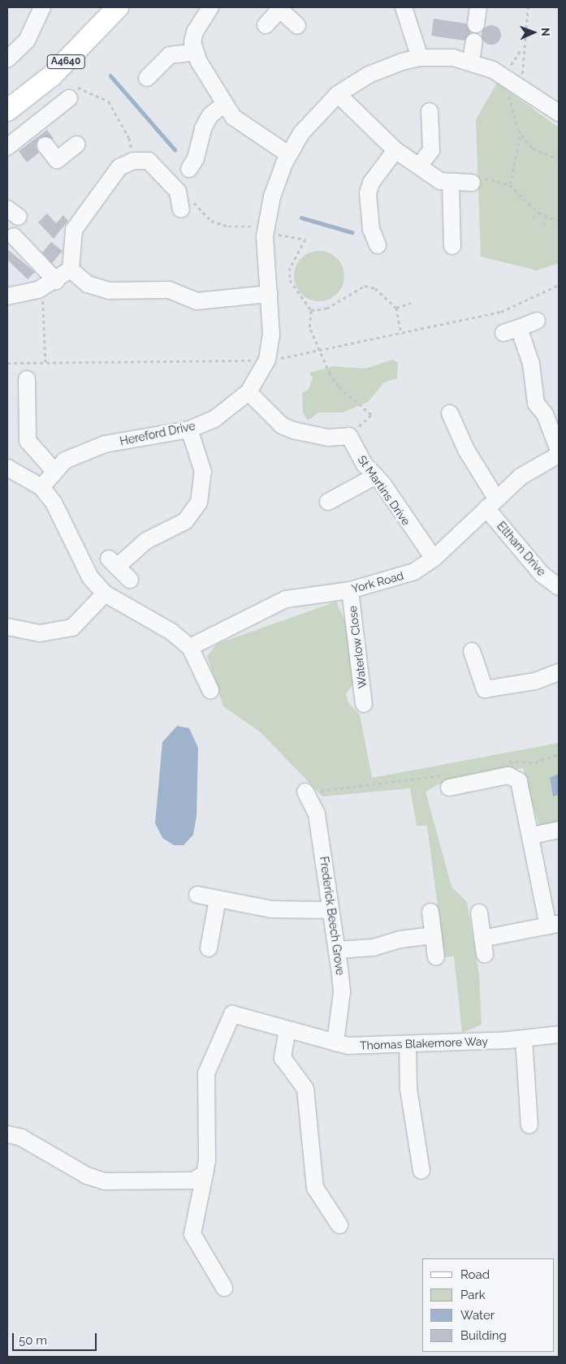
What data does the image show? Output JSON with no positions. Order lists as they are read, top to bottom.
{
  "streets": {
    "main road": ["A4640"],
    "street": [
      "Hereford Drive",
      "St Martins Drive",
      "Eltham Drive",
      "York Road",
      "Waterlow Close",
      "Frederick Beech Grove",
      "Thomas Blakemore Way"
    ]
  },
  "crossings": [
    ["St Martins Drive", "York Road"],
    ["Eltham Drive", "York Road"],
    ["York Road", "Waterlow Close"],
    ["Frederick Beech Grove", "Thomas Blakemore Way"]
  ],
  "legend": [
    "Road",
    "Park",
    "Water",
    "Building"
  ],
  "scale_bar": "50 m",
  "north": "right"
}
